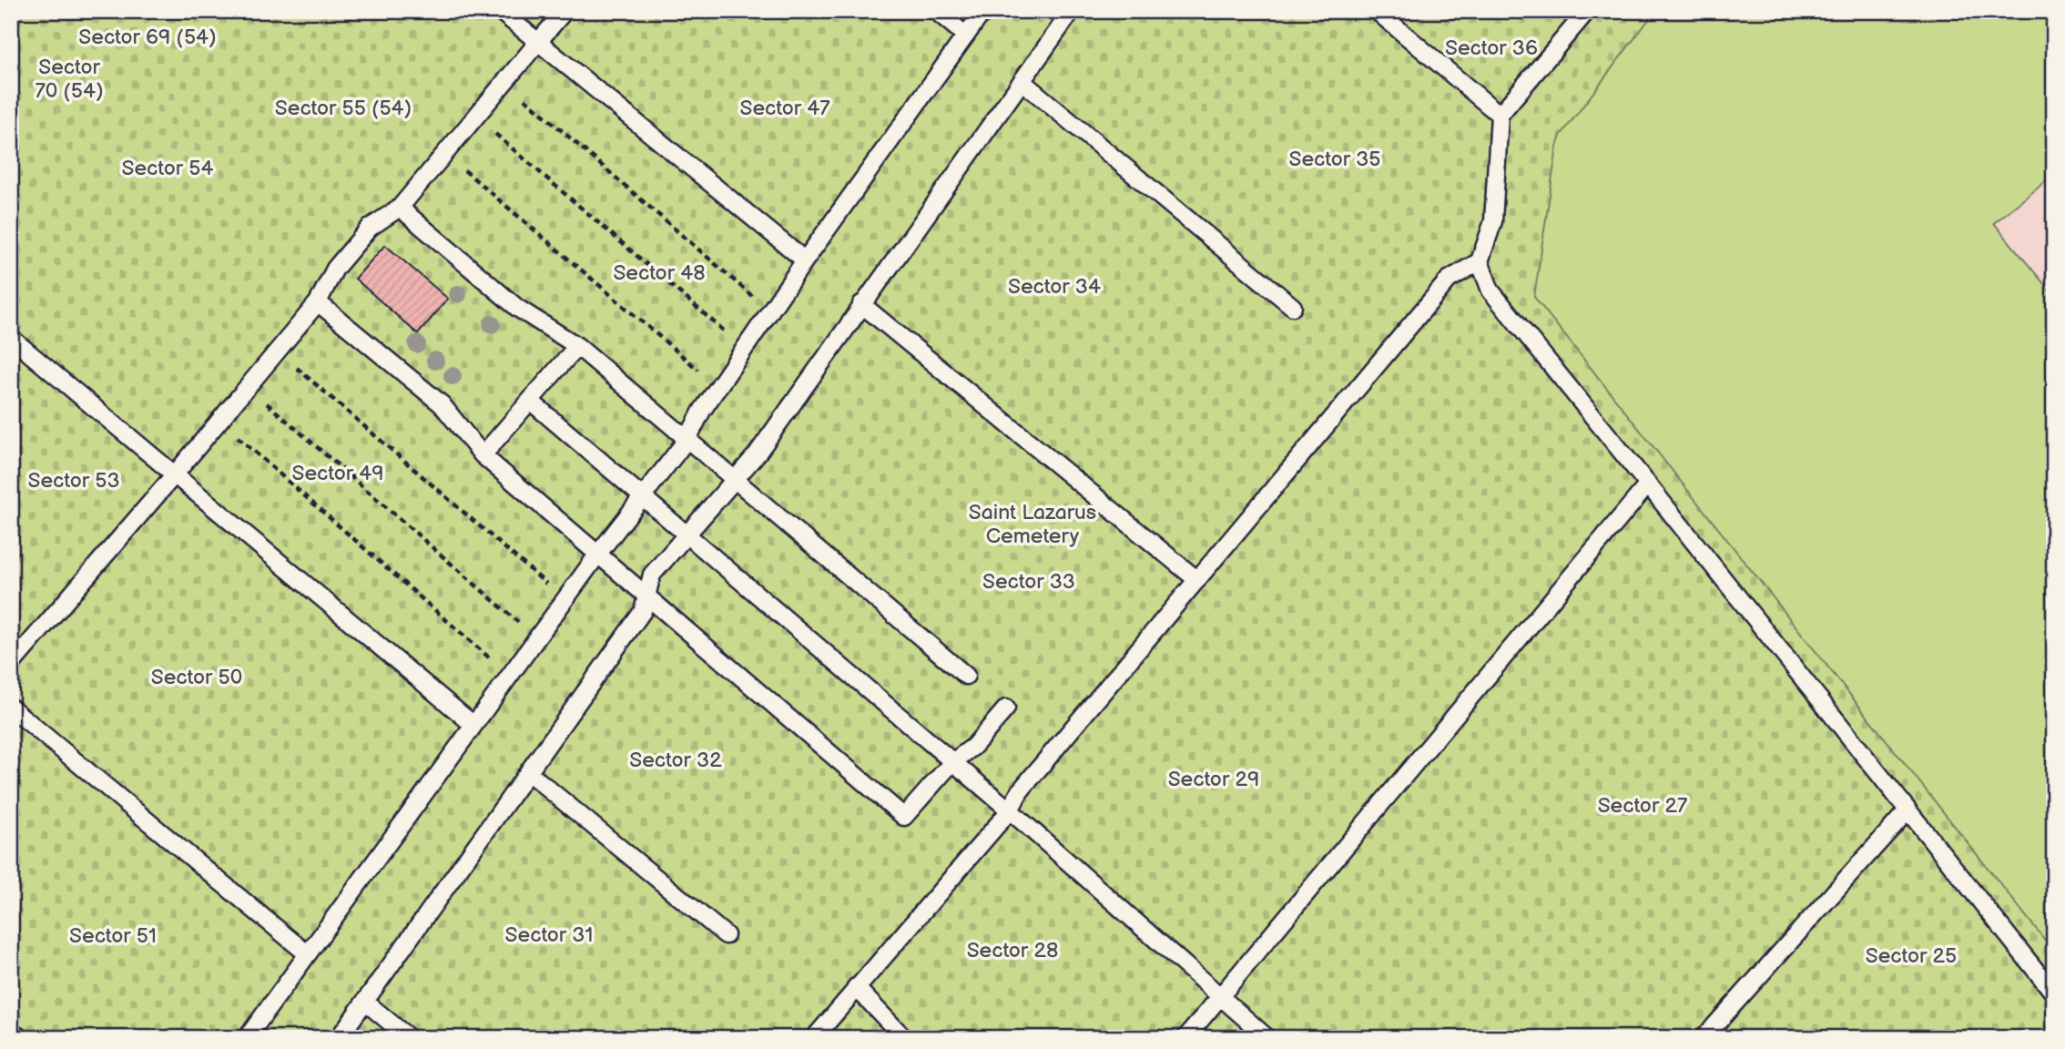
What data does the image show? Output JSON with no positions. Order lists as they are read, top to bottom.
{
  "parks": [
    "Sector 69 (54)",
    "Sector 36",
    "Sector 70 (54)",
    "Sector 55 (54)",
    "Sector 47",
    "Sector 35",
    "Sector 54",
    "Sector 48",
    "Sector 34",
    "Sector 49",
    "Sector 53",
    "Saint Lazarus Cemetery",
    "Sector 33",
    "Sector 50",
    "Sector 32",
    "Sector 29",
    "Sector 27",
    "Sector 31",
    "Sector 51",
    "Sector 28",
    "Sector 25"
  ]
}
